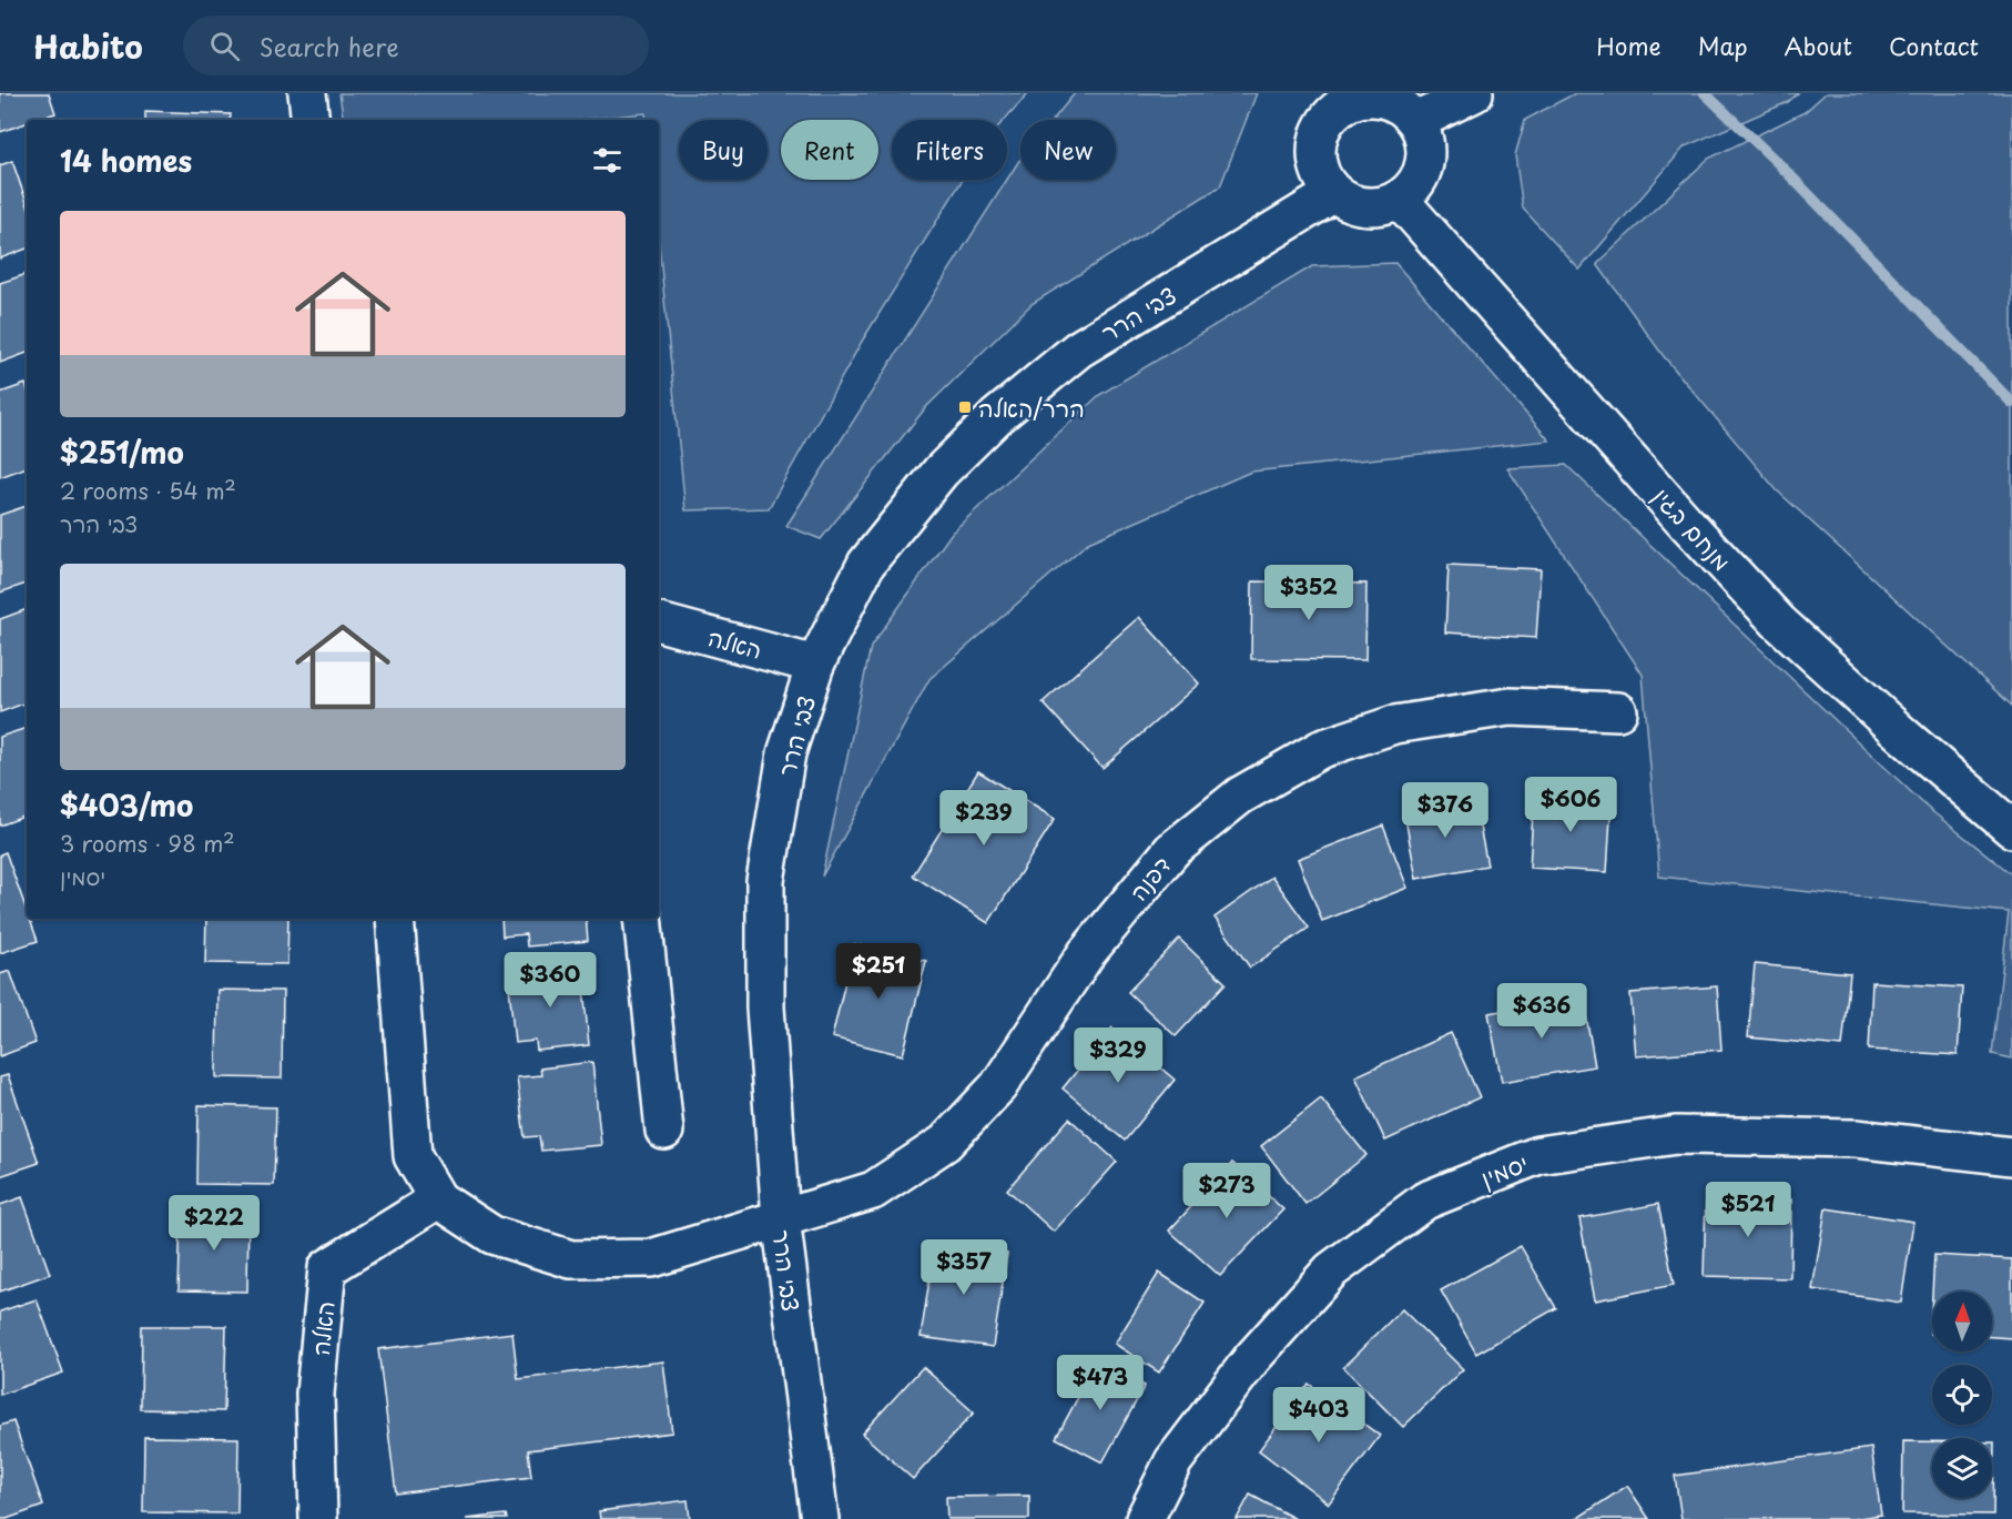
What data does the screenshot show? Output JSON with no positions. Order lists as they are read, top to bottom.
{
  "streets": {
    "street": [
      "צבי הרר",
      "מנחם בגין",
      "האלה",
      "דפנה",
      "יסמין"
    ]
  },
  "crossings": [
    ["צבי הרר", "מנחם בגין"],
    ["צבי הרר", "האלה"],
    ["צבי הרר", "דפנה"]
  ],
  "places": {
    "transit": ["הרר/האלה"]
  },
  "north": "top",
  "page": {
    "header": "Habito",
    "search": "Search here",
    "nav": [
      "Home",
      "Map",
      "About",
      "Contact"
    ],
    "chip": [
      "Buy",
      "Rent",
      "Filters",
      "New"
    ],
    "heading": "14 homes",
    "list": [
      {
        "name": "$251/mo",
        "note": "2 rooms · 54 m² · צבי הרר"
      },
      {
        "name": "$403/mo",
        "note": "3 rooms · 98 m² · יסמין"
      }
    ],
    "price": [
      "$352",
      "$606",
      "$376",
      "$239",
      "$251",
      "$360",
      "$636",
      "$329",
      "$273",
      "$521",
      "$222",
      "$357",
      "$473",
      "$403"
    ]
  }
}
